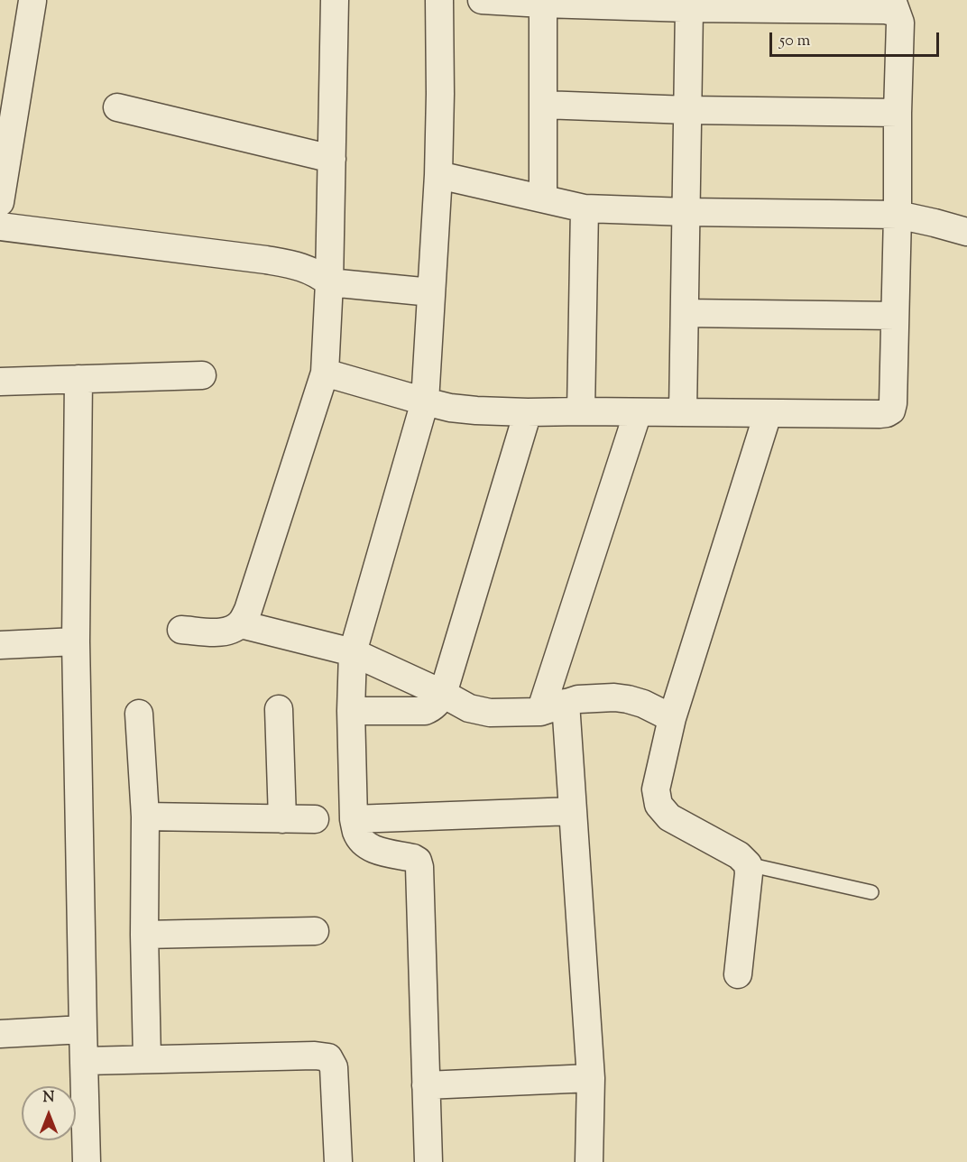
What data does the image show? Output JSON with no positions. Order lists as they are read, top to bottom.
{
  "scale_bar": "50 m",
  "north": "top"
}
